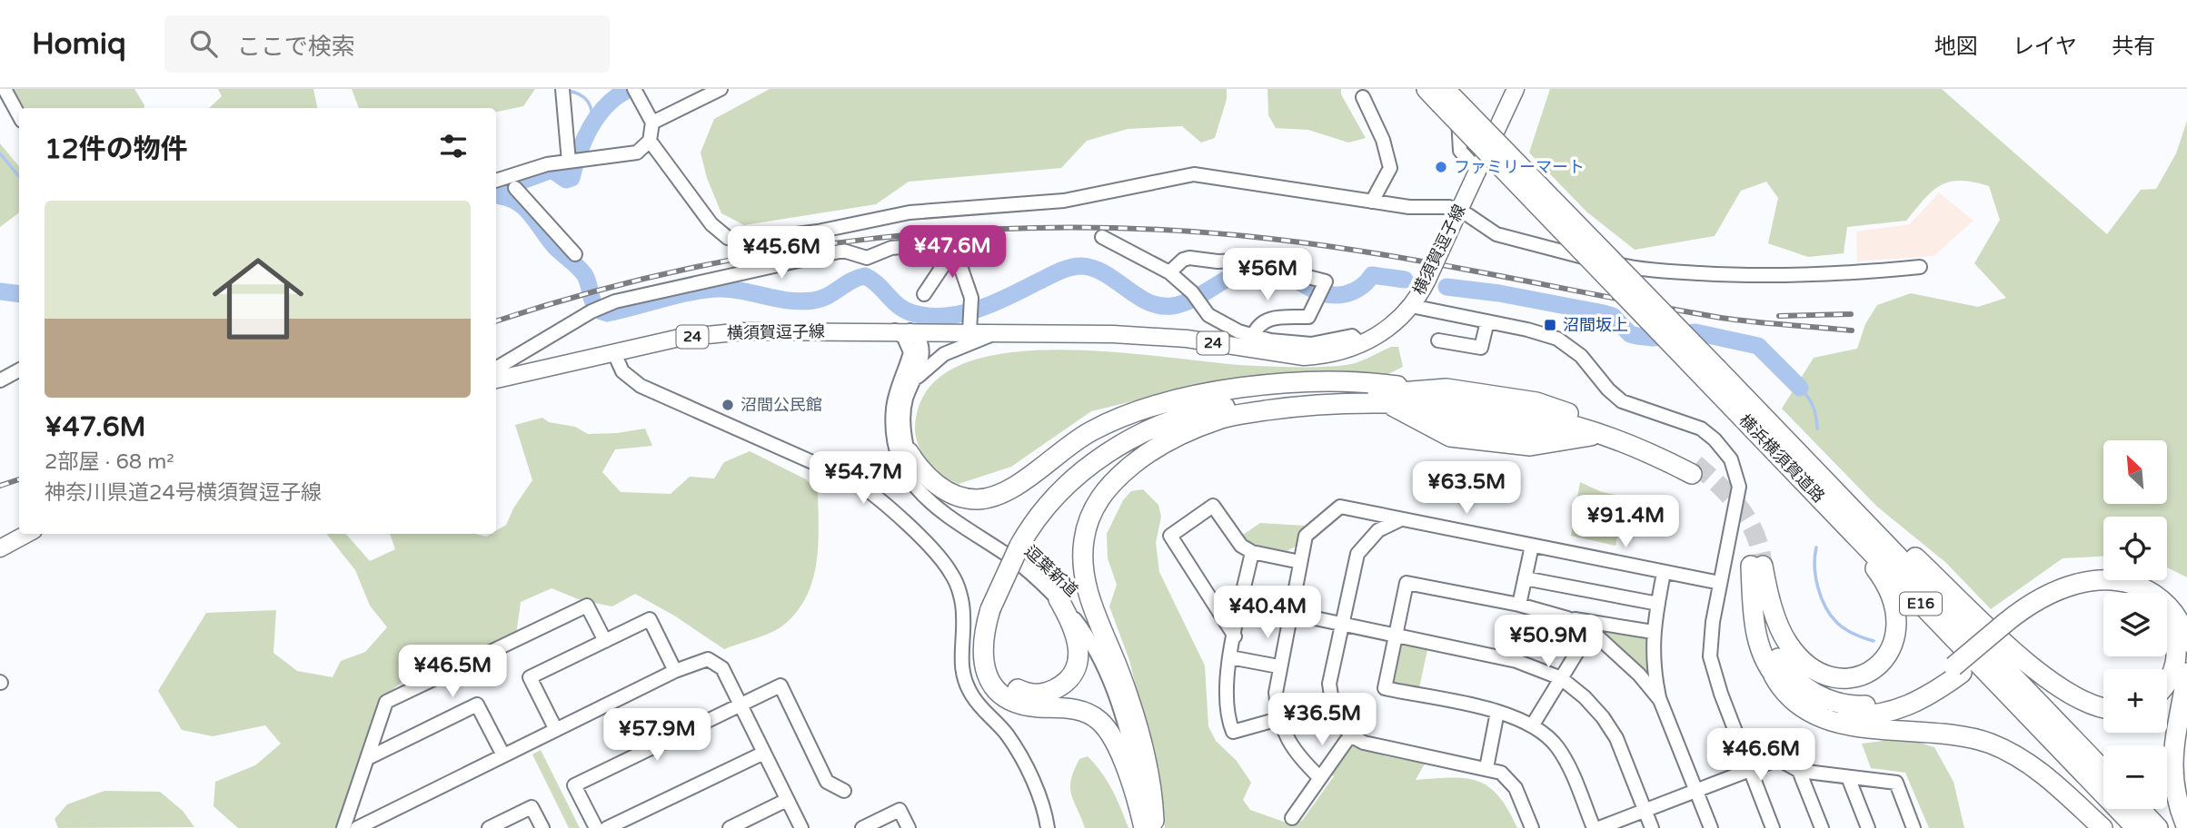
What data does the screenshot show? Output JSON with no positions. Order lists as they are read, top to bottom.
{
  "streets": {
    "highway": ["横浜横須賀道路", "E16"],
    "main road": ["横須賀逗子線", "24"],
    "street": ["逗葉新道"]
  },
  "crossings": [
    ["横須賀逗子線", "24"]
  ],
  "places": {
    "other": ["ファミリーマート", "沼間公民館"],
    "transit": ["沼間坂上"]
  },
  "north": "top left",
  "page": {
    "header": "Homiq",
    "search": "ここで検索",
    "nav": ["地図", "レイヤ", "共有"],
    "heading": "12件の物件",
    "list": [
      {
        "name": "¥47.6M",
        "note": "2部屋 · 68 m² · 神奈川県道24号横須賀逗子線"
      }
    ],
    "price": [
      "¥47.6M",
      "¥45.6M",
      "¥56M",
      "¥54.7M",
      "¥63.5M",
      "¥91.4M",
      "¥40.4M",
      "¥50.9M",
      "¥46.5M",
      "¥36.5M",
      "¥57.9M",
      "¥46.6M"
    ],
    "map_buttons": ["+", "−"]
  }
}
